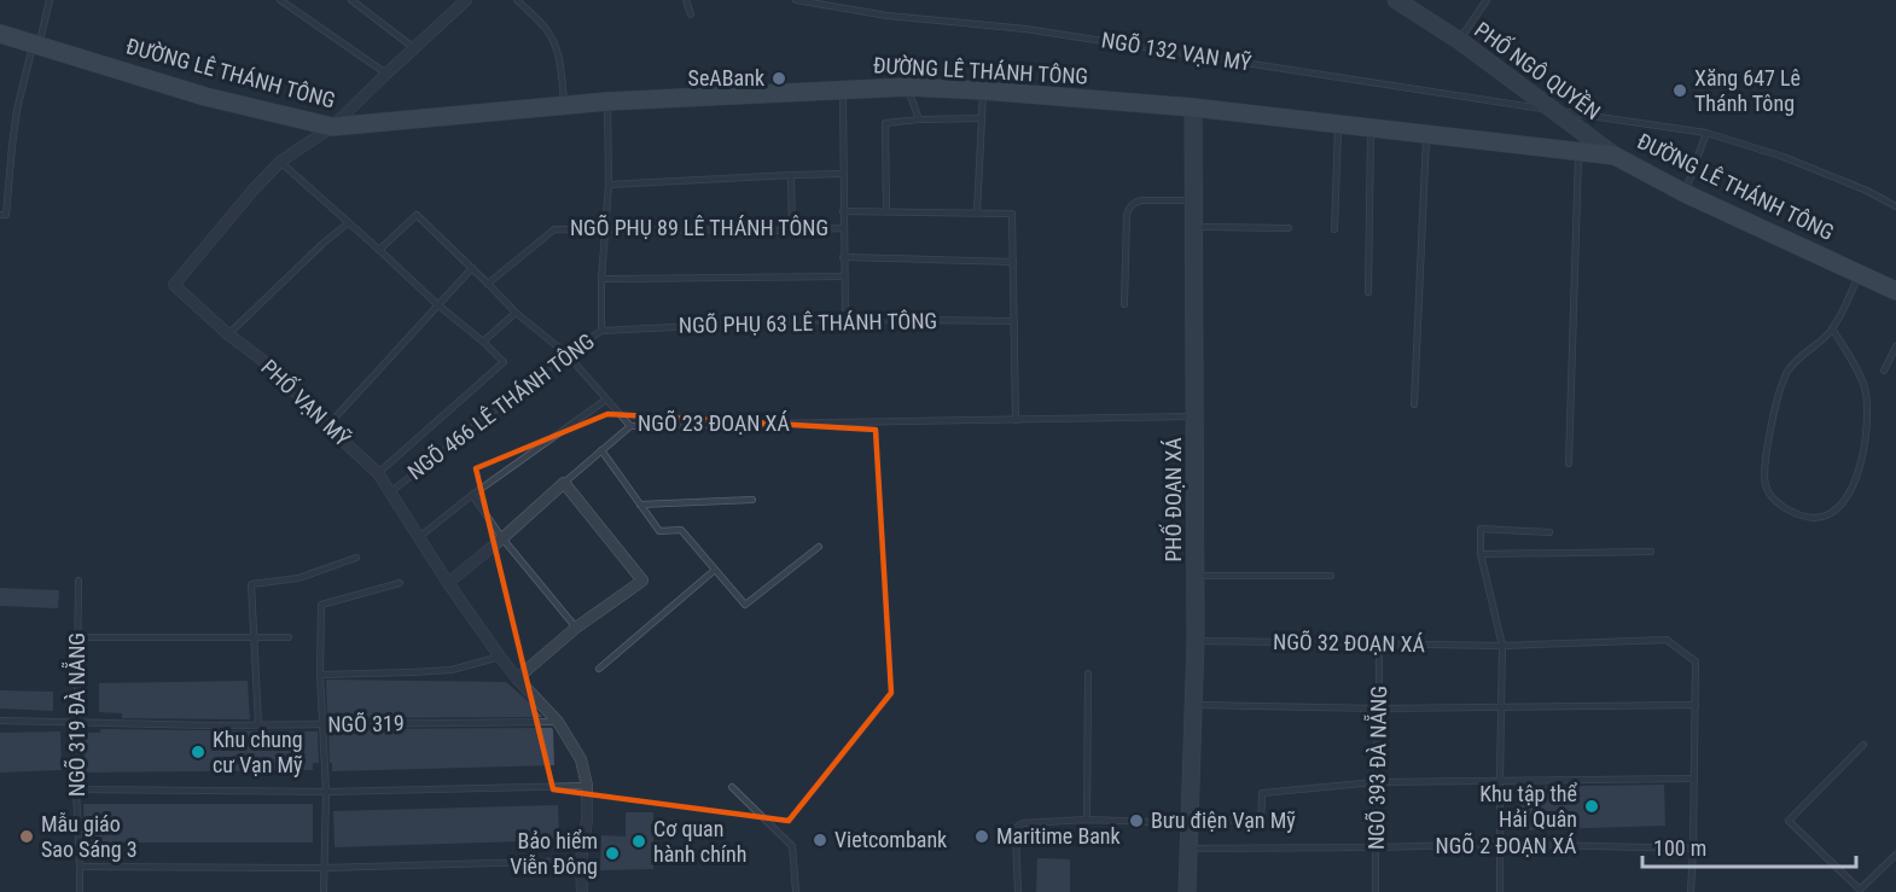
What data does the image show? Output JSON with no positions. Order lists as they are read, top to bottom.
{
  "streets": {
    "main road": ["ĐƯỜNG LÊ THÁNH TÔNG"],
    "street": ["PHỐ NGÔ QUYỀN", "PHỐ VẠN MỸ", "PHỐ ĐOẠN XÁ"],
    "lane": [
      "NGÕ 132 VẠN MỸ",
      "NGÕ PHỤ 89 LÊ THÁNH TÔNG",
      "NGÕ PHỤ 63 LÊ THÁNH TÔNG",
      "NGÕ 466 LÊ THÁNH TÔNG",
      "NGÕ 23 ĐOẠN XÁ",
      "NGÕ 32 ĐOẠN XÁ",
      "NGÕ 319 ĐÀ NẴNG",
      "NGÕ 319",
      "NGÕ 393 ĐÀ NẴNG",
      "NGÕ 2 ĐOẠN XÁ"
    ]
  },
  "crossings": [
    ["NGÕ 132 VẠN MỸ", "PHỐ NGÔ QUYỀN"],
    ["ĐƯỜNG LÊ THÁNH TÔNG", "PHỐ NGÔ QUYỀN"],
    ["ĐƯỜNG LÊ THÁNH TÔNG", "PHỐ VẠN MỸ"],
    ["ĐƯỜNG LÊ THÁNH TÔNG", "NGÕ 466 LÊ THÁNH TÔNG"],
    ["ĐƯỜNG LÊ THÁNH TÔNG", "PHỐ ĐOẠN XÁ"],
    ["NGÕ PHỤ 89 LÊ THÁNH TÔNG", "NGÕ PHỤ 63 LÊ THÁNH TÔNG"],
    ["NGÕ PHỤ 89 LÊ THÁNH TÔNG", "NGÕ 466 LÊ THÁNH TÔNG"],
    ["NGÕ PHỤ 89 LÊ THÁNH TÔNG", "NGÕ 23 ĐOẠN XÁ"],
    ["NGÕ PHỤ 63 LÊ THÁNH TÔNG", "NGÕ 466 LÊ THÁNH TÔNG"],
    ["PHỐ VẠN MỸ", "NGÕ 466 LÊ THÁNH TÔNG"],
    ["PHỐ VẠN MỸ", "NGÕ 319"],
    ["NGÕ 466 LÊ THÁNH TÔNG", "NGÕ 23 ĐOẠN XÁ"],
    ["NGÕ 23 ĐOẠN XÁ", "PHỐ ĐOẠN XÁ"],
    ["PHỐ ĐOẠN XÁ", "NGÕ 32 ĐOẠN XÁ"],
    ["PHỐ ĐOẠN XÁ", "NGÕ 2 ĐOẠN XÁ"],
    ["NGÕ 32 ĐOẠN XÁ", "NGÕ 393 ĐÀ NẴNG"],
    ["NGÕ 319 ĐÀ NẴNG", "NGÕ 319"],
    ["NGÕ 393 ĐÀ NẴNG", "NGÕ 2 ĐOẠN XÁ"]
  ],
  "places": [
    "SeABank",
    "Xăng 647 Lê Thánh Tông",
    "Khu chung cư Vạn Mỹ",
    "Khu tập thể Hải Quân",
    "Bưu điện Vạn Mỹ",
    "Mẫu giáo Sao Sáng 3",
    "Maritime Bank",
    "Vietcombank",
    "Cơ quan hành chính",
    "Bảo hiểm Viễn Đông"
  ],
  "scale_bar": "100 m"
}
